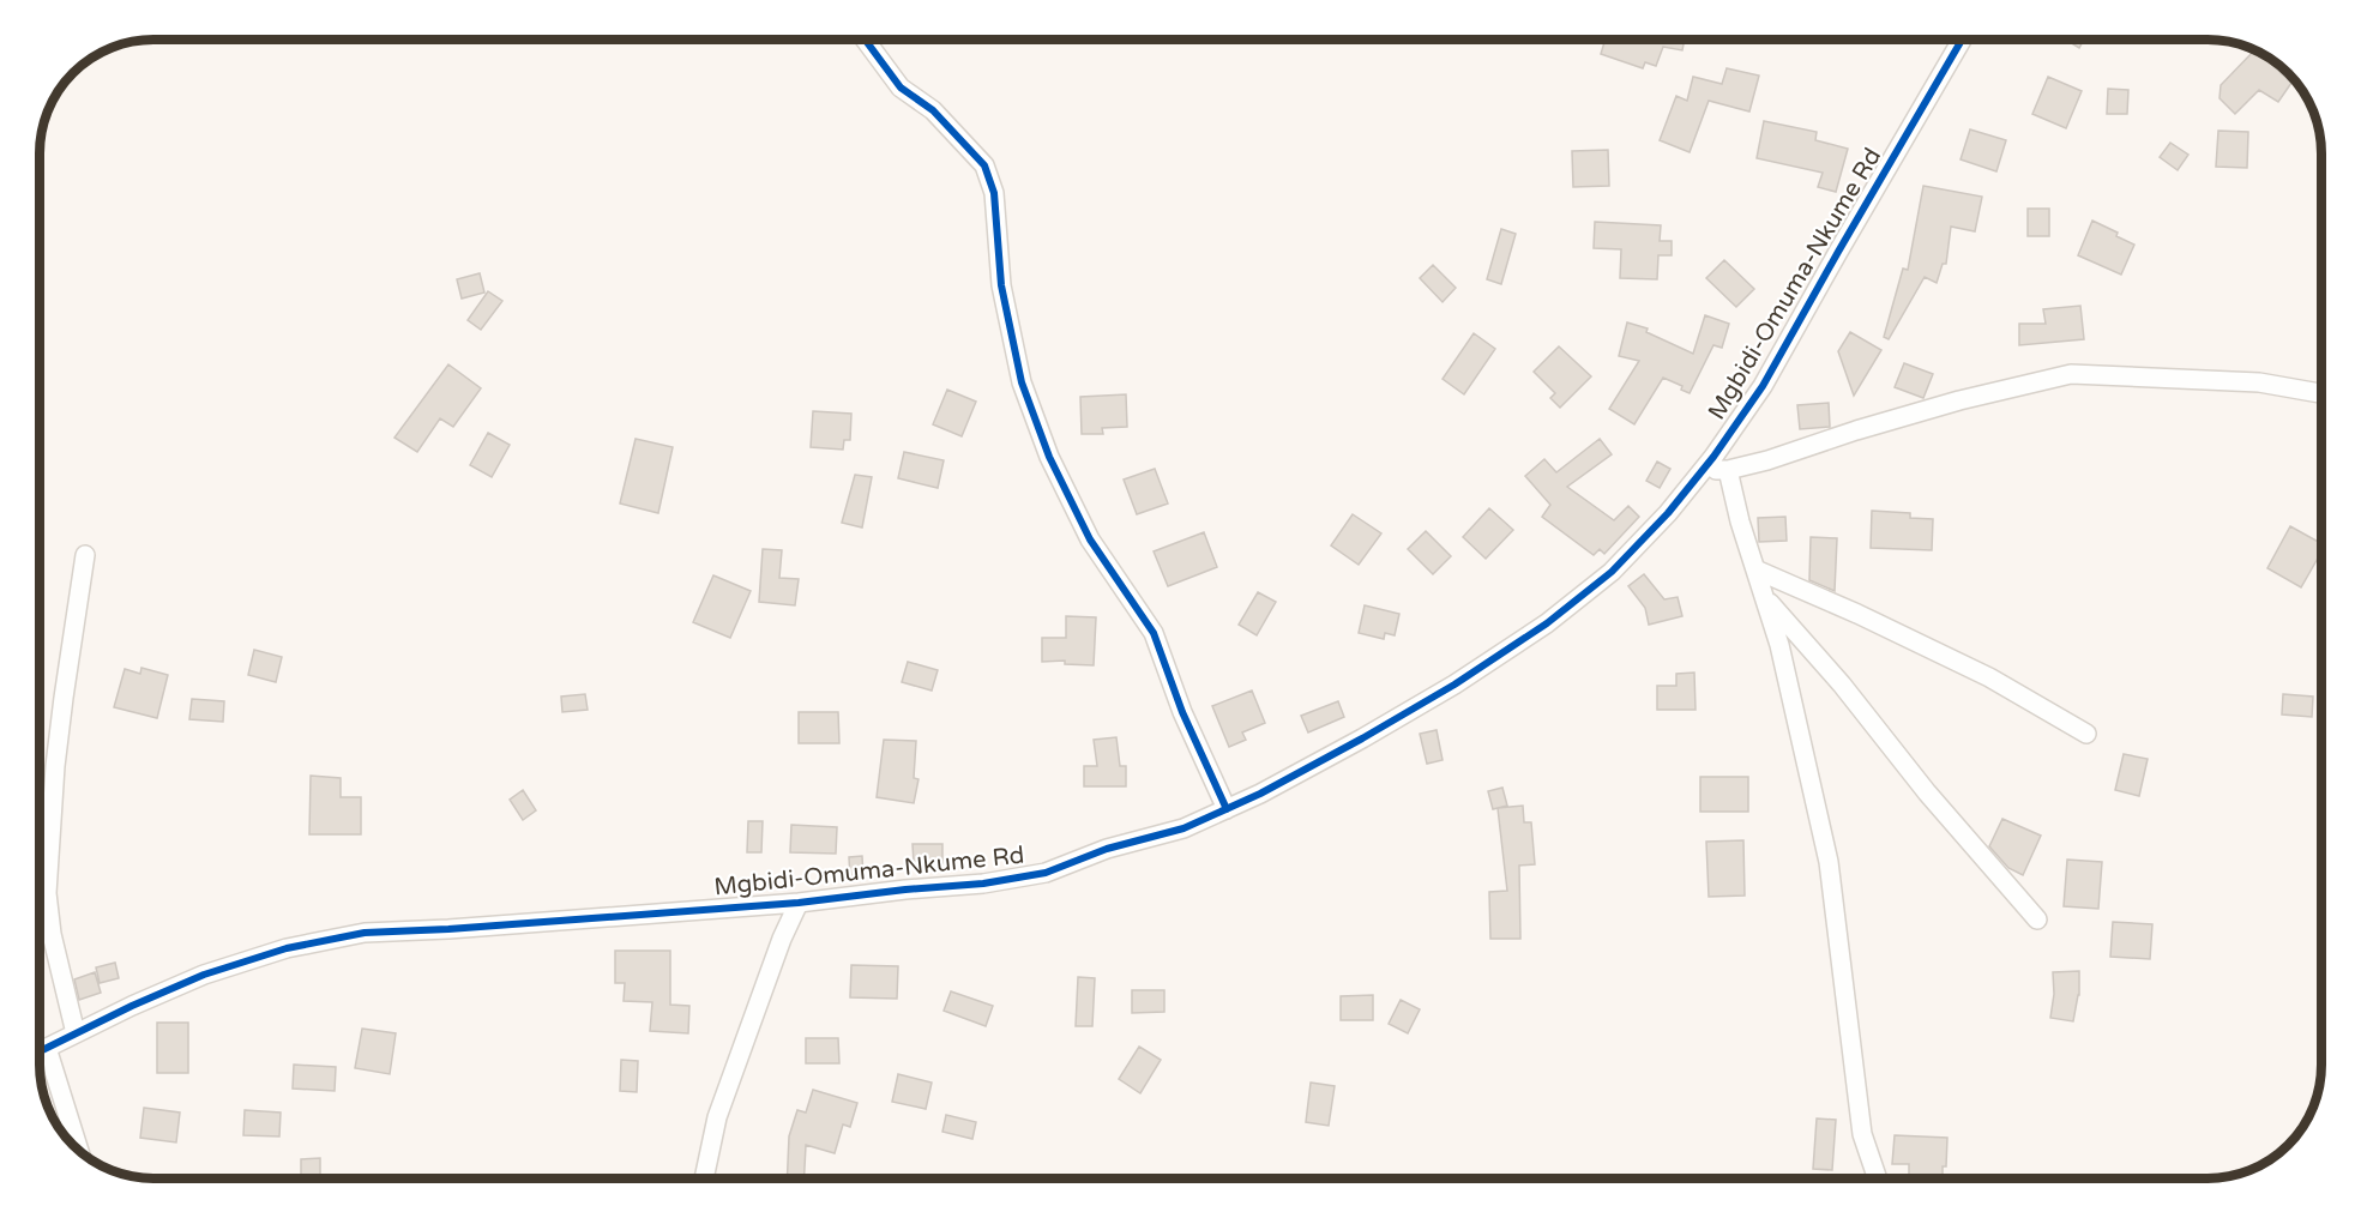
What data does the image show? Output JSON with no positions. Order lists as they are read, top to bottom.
{
  "streets": {
    "street": ["Mgbidi-Omuma-Nkume Rd"]
  }
}
